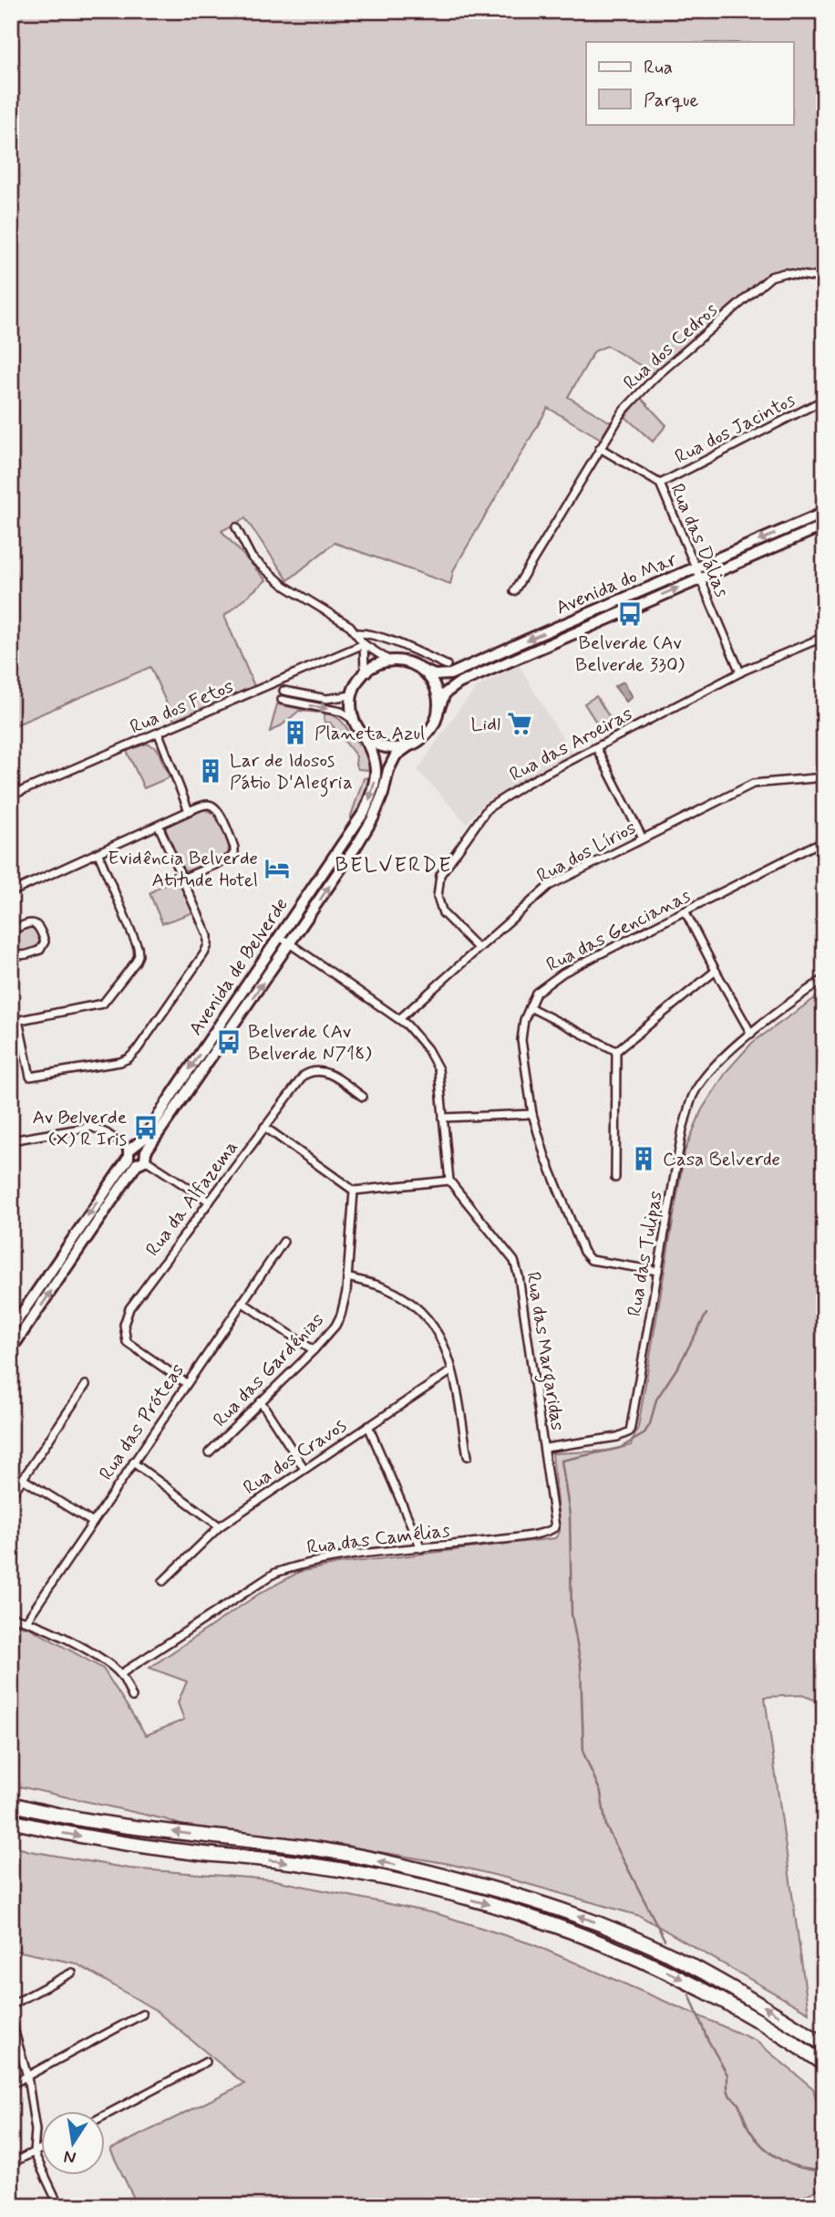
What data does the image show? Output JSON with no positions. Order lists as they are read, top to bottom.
{
  "streets": {
    "main road": ["Avenida do Mar", "Avenida de Belverde"],
    "street": [
      "Rua dos Cedros",
      "Rua dos Jacintos",
      "Rua das Dálias",
      "Rua dos Fetos",
      "Rua das Aroeiras",
      "Rua dos Lírios",
      "Rua das Gencianas",
      "Rua da Alfazema",
      "Rua das Tulipas",
      "Rua das Margaridas",
      "Rua das Gardénias",
      "Rua das Próteas",
      "Rua dos Cravos",
      "Rua das Camélias"
    ]
  },
  "crossings": [
    ["Rua dos Cedros", "Rua das Dálias"],
    ["Rua dos Jacintos", "Rua das Dálias"],
    ["Rua das Dálias", "Avenida do Mar"],
    ["Rua das Dálias", "Rua das Aroeiras"],
    ["Avenida do Mar", "Avenida de Belverde"],
    ["Rua das Aroeiras", "Rua dos Lírios"],
    ["Rua das Gencianas", "Rua das Tulipas"],
    ["Rua da Alfazema", "Rua das Próteas"],
    ["Rua das Tulipas", "Rua das Margaridas"],
    ["Rua das Margaridas", "Rua das Camélias"]
  ],
  "districts": ["BELVERDE"],
  "places": {
    "bus stop": ["Belverde (Av Belverde 330)", "Belverde (Av Belverde N718)", "Av Belverde (X) R Iris"],
    "supermarket": ["Lidl"],
    "building": ["Planeta Azul", "Lar de Idosos Pátio D'Alegria", "Casa Belverde"],
    "hotel": ["Evidência Belverde Atitude Hotel"]
  },
  "legend": ["Rua", "Parque"],
  "north": "bottom"
}
